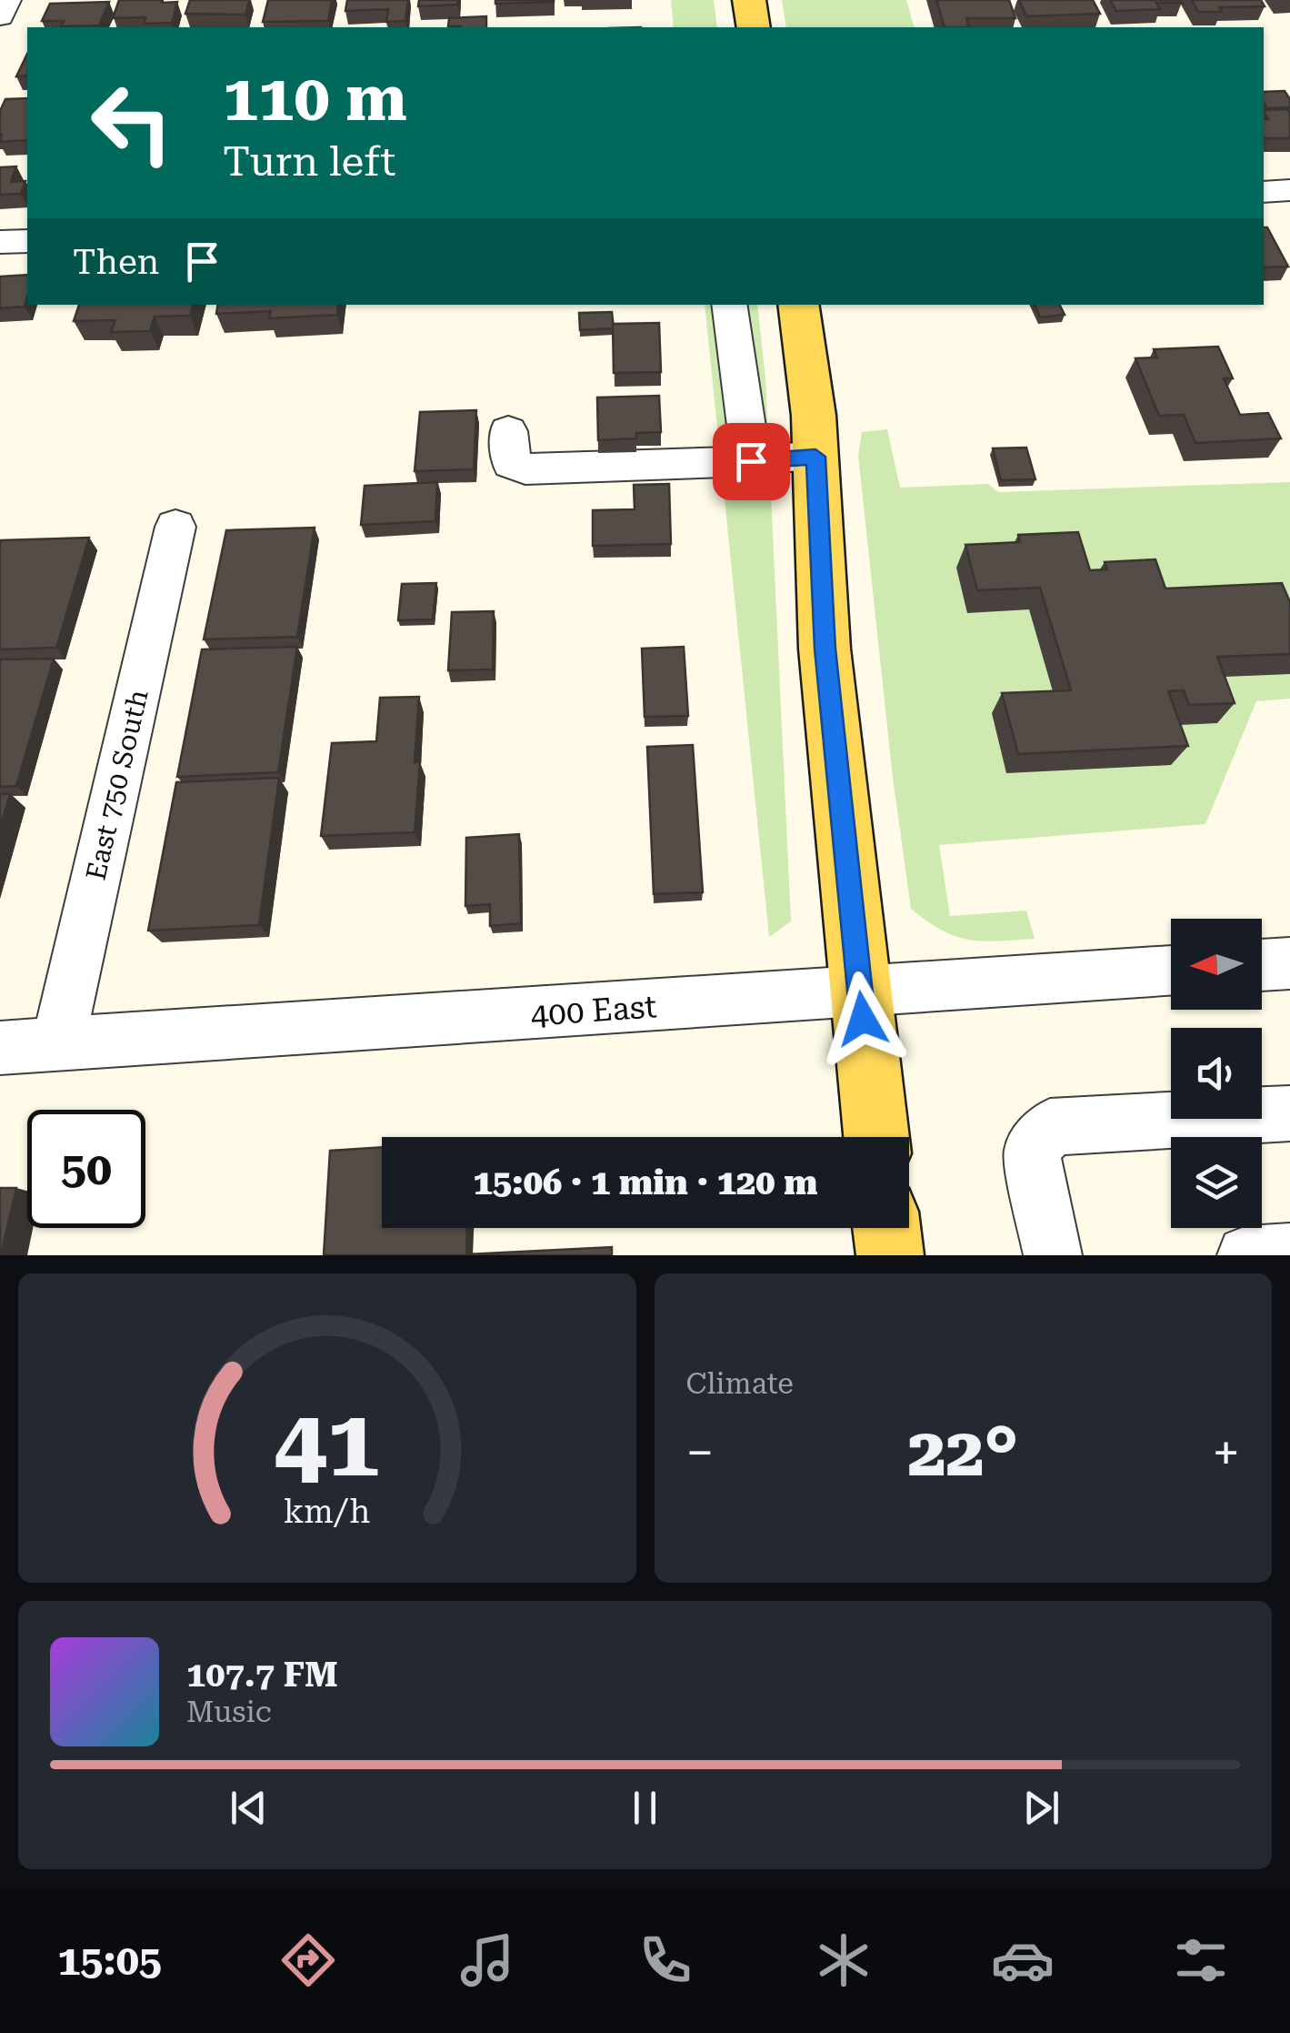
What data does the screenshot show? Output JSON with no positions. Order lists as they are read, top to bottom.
{
  "streets": {
    "street": ["East 750 South", "400 East"]
  },
  "crossings": [
    ["East 750 South", "400 East"]
  ],
  "north": "left",
  "page": {
    "turn": ["110 m", "Turn left"],
    "then": "Then",
    "limit": "50",
    "trip": "15:06 · 1 min · 120 m",
    "tile": "Climate",
    "heat": ["−", "22°", "+"],
    "song": ["107.7 FM", "Music"],
    "tabs": "15:05",
    "gauge": ["41", "km/h"]
  }
}
